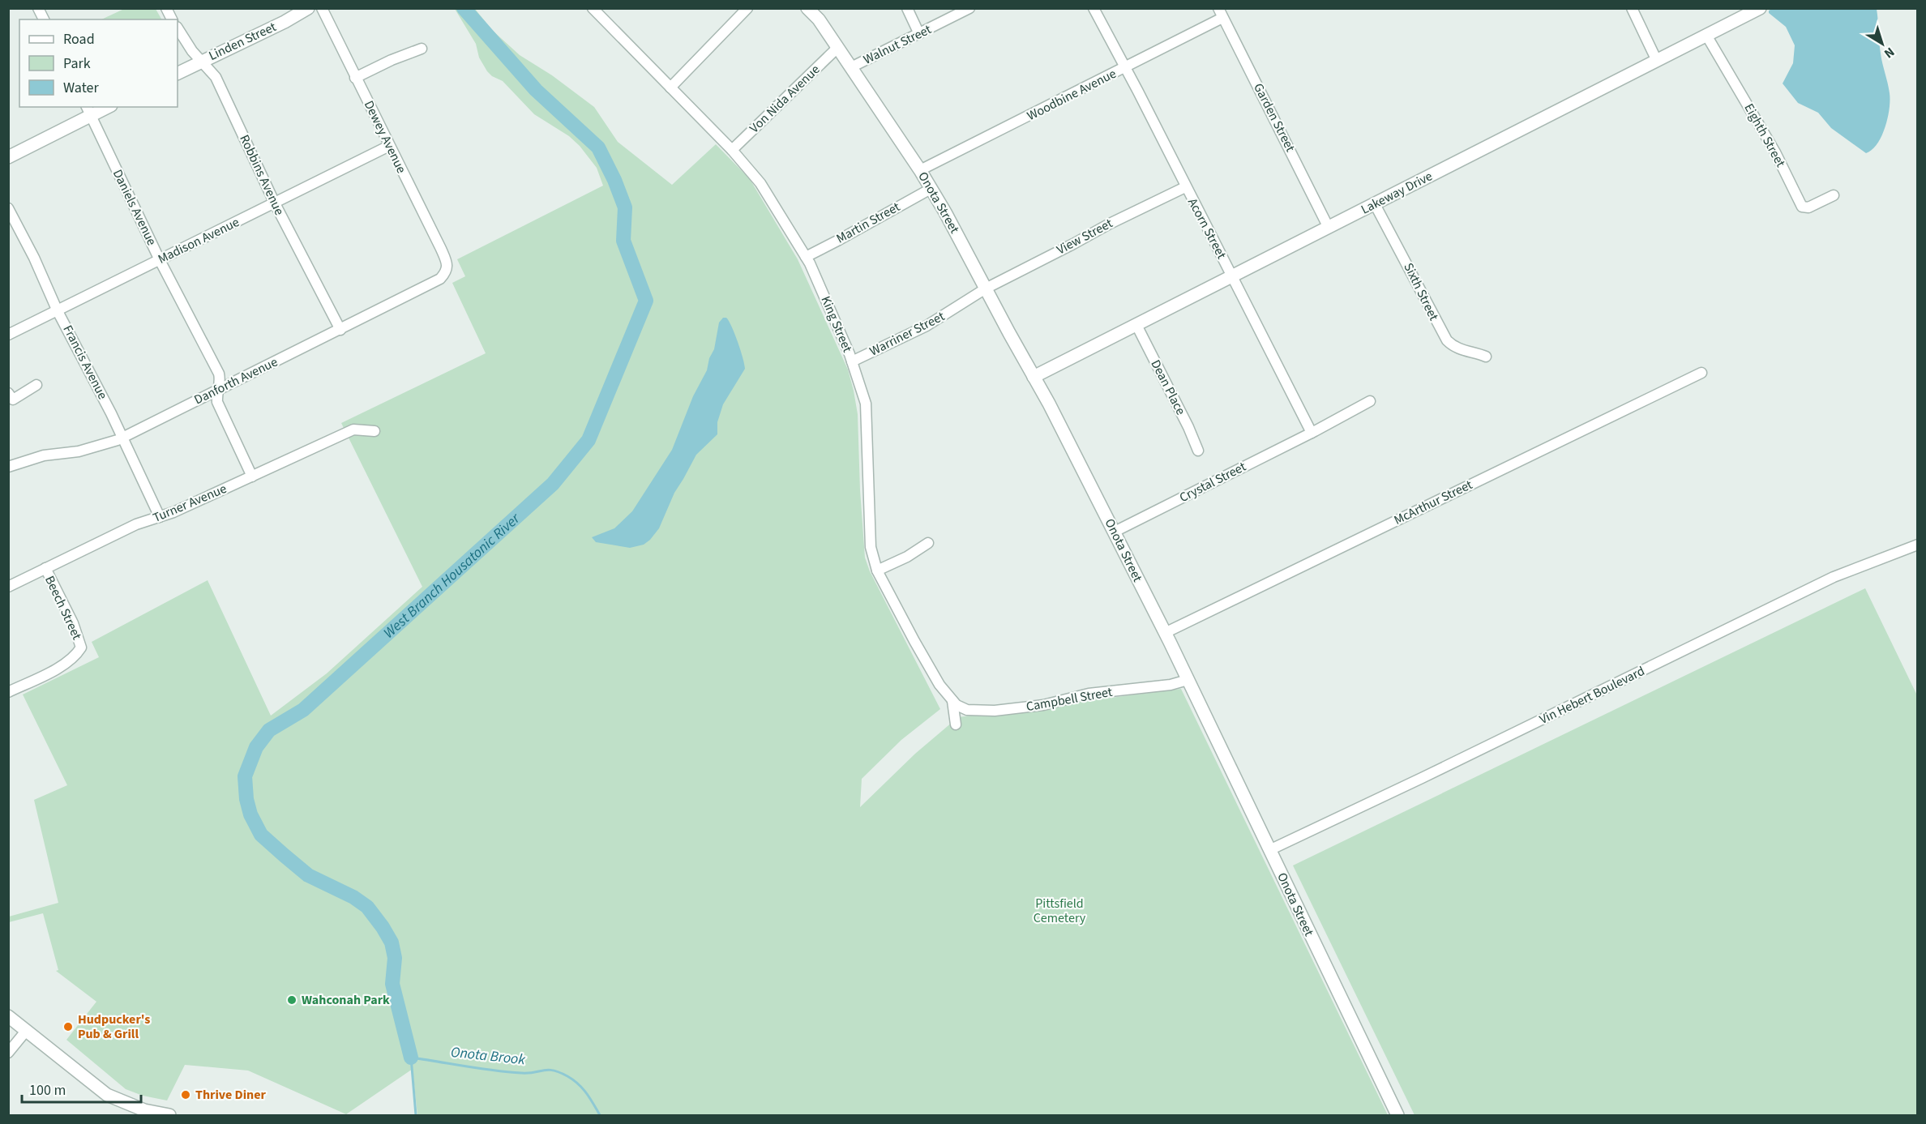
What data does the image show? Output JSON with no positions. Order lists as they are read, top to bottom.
{
  "streets": {
    "street": [
      "Linden Street",
      "Walnut Street",
      "Woodbine Avenue",
      "Von Nida Avenue",
      "Garden Street",
      "Eighth Street",
      "Dewey Avenue",
      "Robbins Avenue",
      "Lakeway Drive",
      "Onota Street",
      "Daniels Avenue",
      "Martin Street",
      "Acorn Street",
      "View Street",
      "Madison Avenue",
      "Sixth Street",
      "King Street",
      "Warriner Street",
      "Francis Avenue",
      "Danforth Avenue",
      "Dean Place",
      "Crystal Street",
      "McArthur Street",
      "Turner Avenue",
      "Beech Street",
      "Vin Hebert Boulevard",
      "Campbell Street"
    ]
  },
  "crossings": [
    ["Linden Street", "Robbins Avenue"],
    ["Walnut Street", "Onota Street"],
    ["Woodbine Avenue", "Garden Street"],
    ["Woodbine Avenue", "Onota Street"],
    ["Woodbine Avenue", "Acorn Street"],
    ["Von Nida Avenue", "Onota Street"],
    ["Von Nida Avenue", "King Street"],
    ["Garden Street", "Lakeway Drive"],
    ["Eighth Street", "Lakeway Drive"],
    ["Dewey Avenue", "Madison Avenue"],
    ["Dewey Avenue", "Danforth Avenue"],
    ["Robbins Avenue", "Madison Avenue"],
    ["Robbins Avenue", "Danforth Avenue"],
    ["Lakeway Drive", "Onota Street"],
    ["Lakeway Drive", "Acorn Street"],
    ["Lakeway Drive", "Sixth Street"],
    ["Lakeway Drive", "Dean Place"],
    ["Onota Street", "Martin Street"],
    ["Onota Street", "View Street"],
    ["Onota Street", "Warriner Street"],
    ["Onota Street", "Crystal Street"],
    ["Onota Street", "McArthur Street"],
    ["Onota Street", "Vin Hebert Boulevard"],
    ["Onota Street", "Campbell Street"],
    ["Daniels Avenue", "Madison Avenue"],
    ["Daniels Avenue", "Danforth Avenue"],
    ["Daniels Avenue", "Turner Avenue"],
    ["Martin Street", "King Street"],
    ["Acorn Street", "View Street"],
    ["Acorn Street", "Crystal Street"],
    ["View Street", "Warriner Street"],
    ["Madison Avenue", "Francis Avenue"],
    ["King Street", "Warriner Street"],
    ["King Street", "Campbell Street"],
    ["Francis Avenue", "Danforth Avenue"],
    ["Francis Avenue", "Turner Avenue"],
    ["Turner Avenue", "Beech Street"]
  ],
  "water": ["West Branch Housatonic River", "Onota Brook"],
  "parks": ["Pittsfield Cemetery"],
  "places": ["Wahconah Park", "Hudpucker's Pub & Grill", "Thrive Diner"],
  "legend": ["Road", "Park", "Water"],
  "scale_bar": "100 m",
  "north": "bottom right"
}
